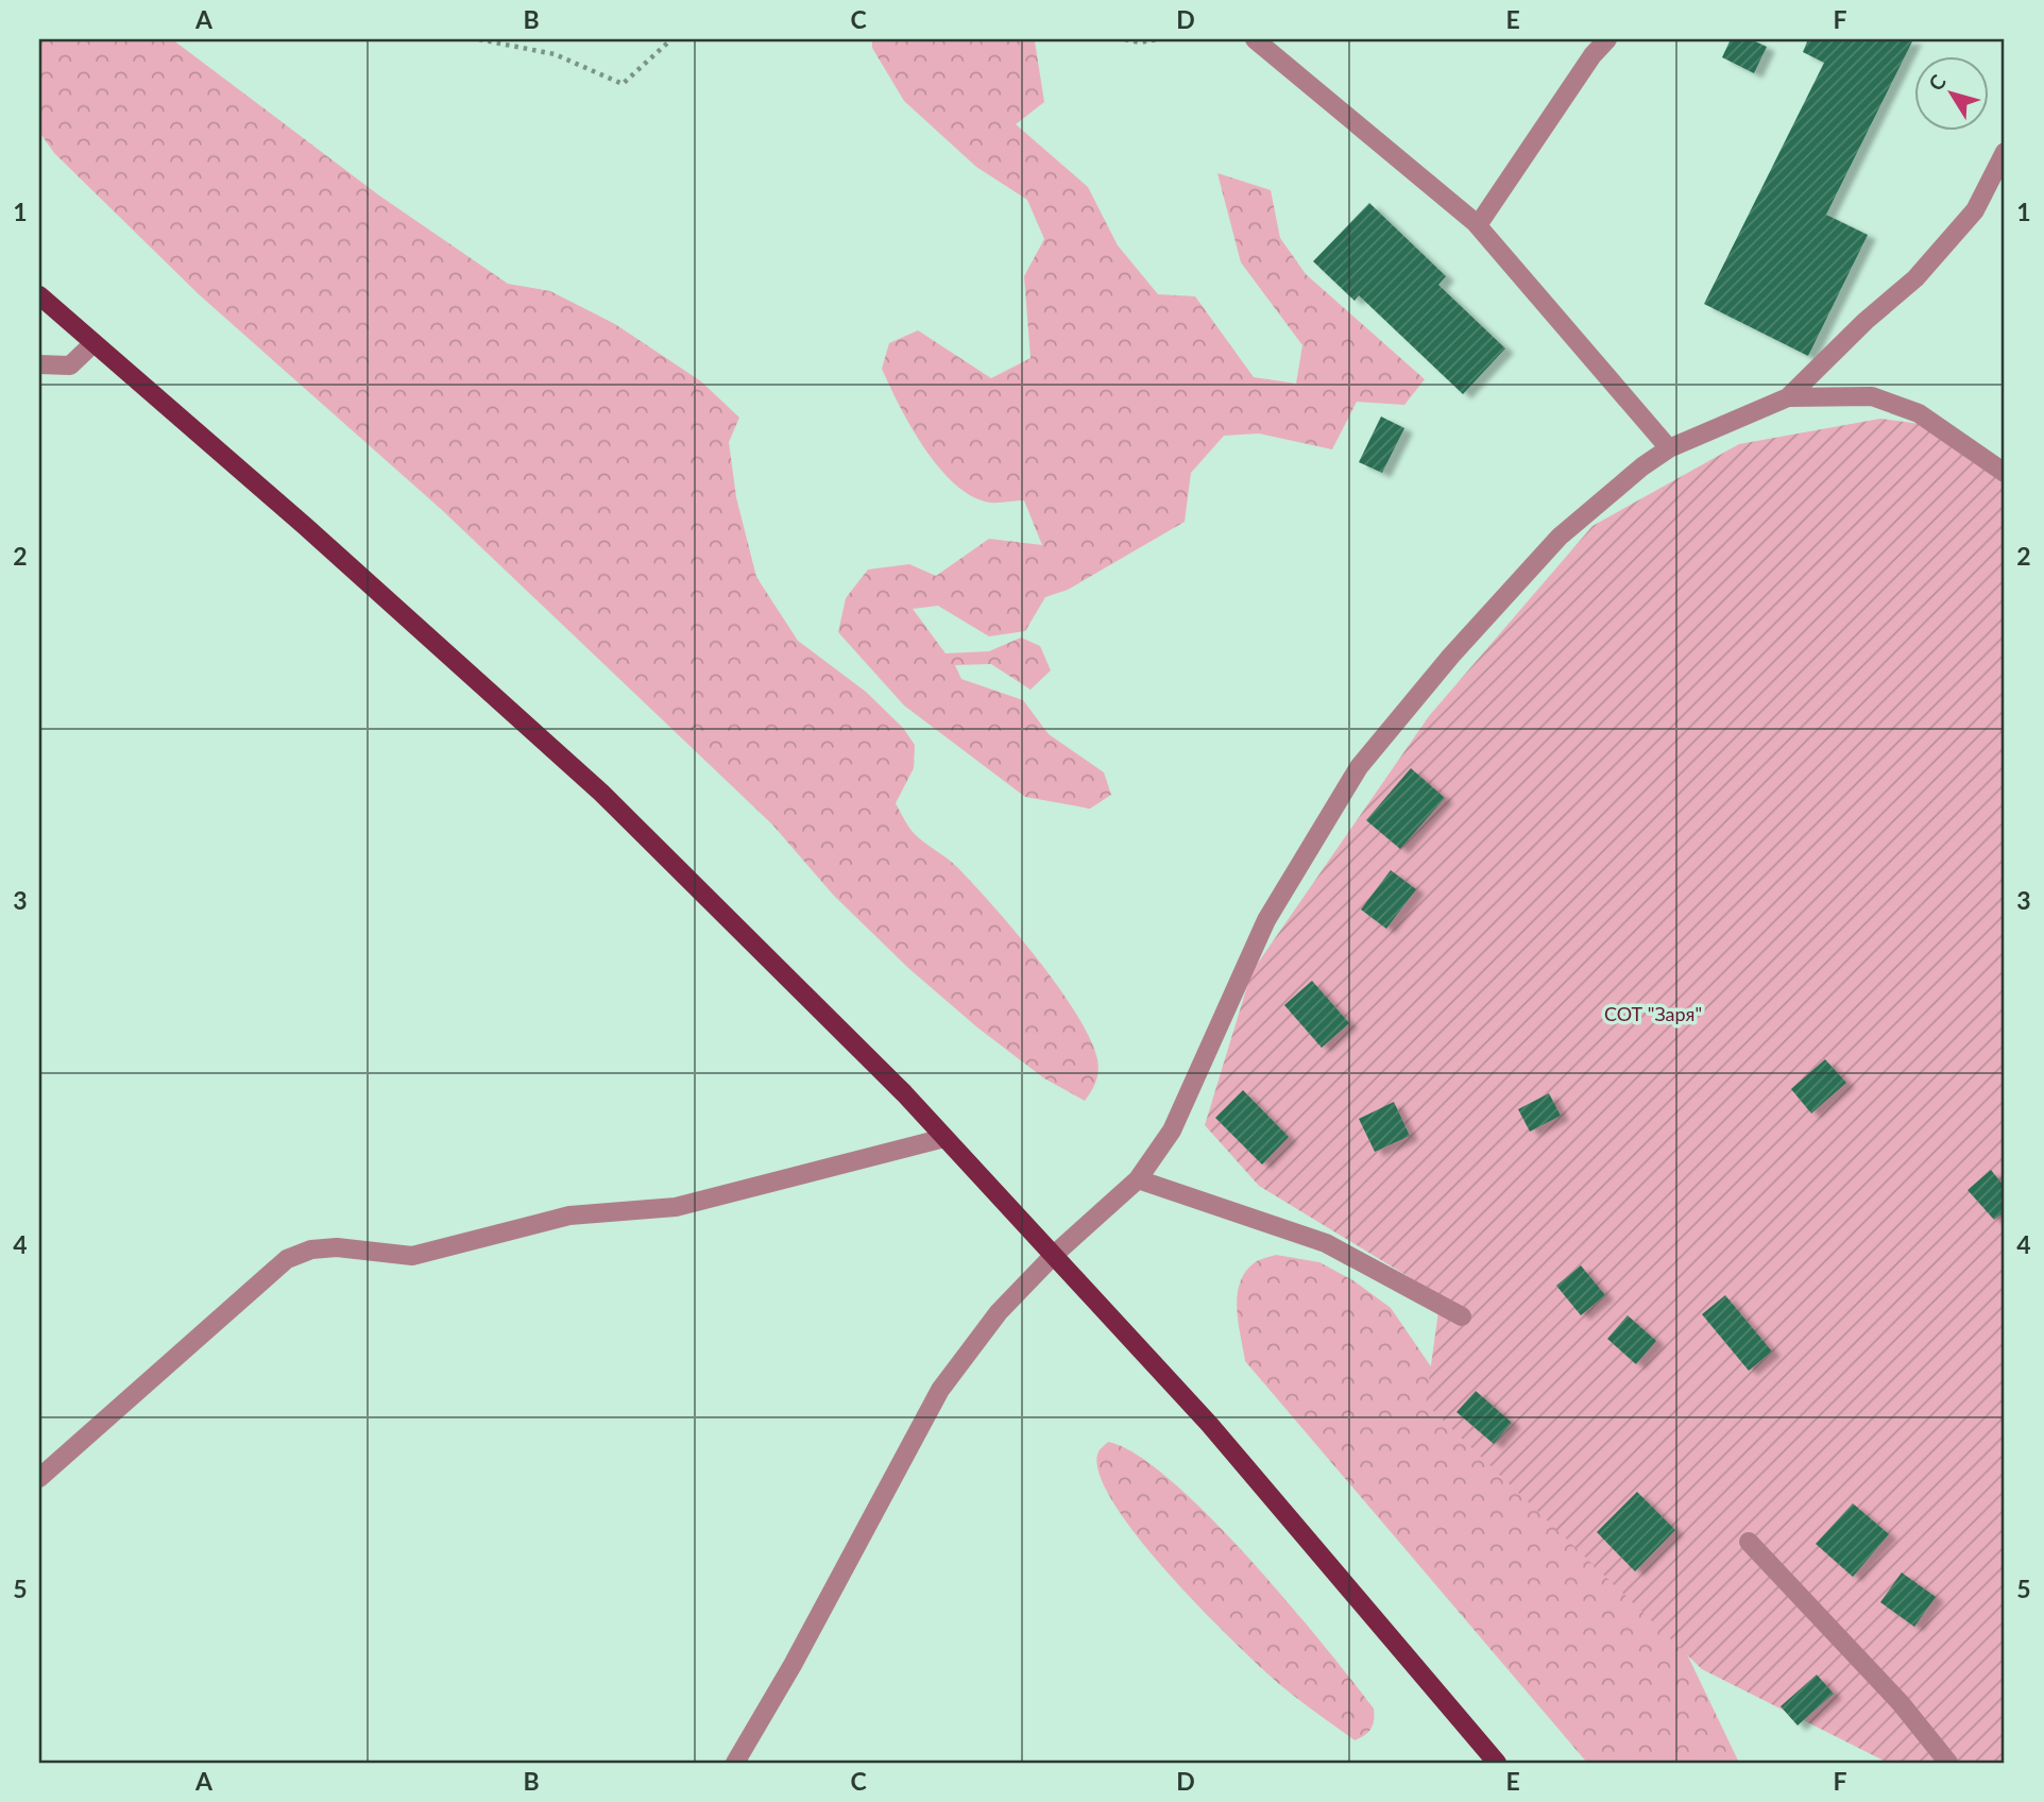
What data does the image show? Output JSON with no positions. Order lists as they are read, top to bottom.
{
  "parks": ["СОТ \"Заря\""],
  "north": "top left",
  "grid": {
    "columns": [
      "A",
      "B",
      "C",
      "D",
      "E",
      "F"
    ],
    "rows": [
      "1",
      "2",
      "3",
      "4",
      "5"
    ]
  }
}
